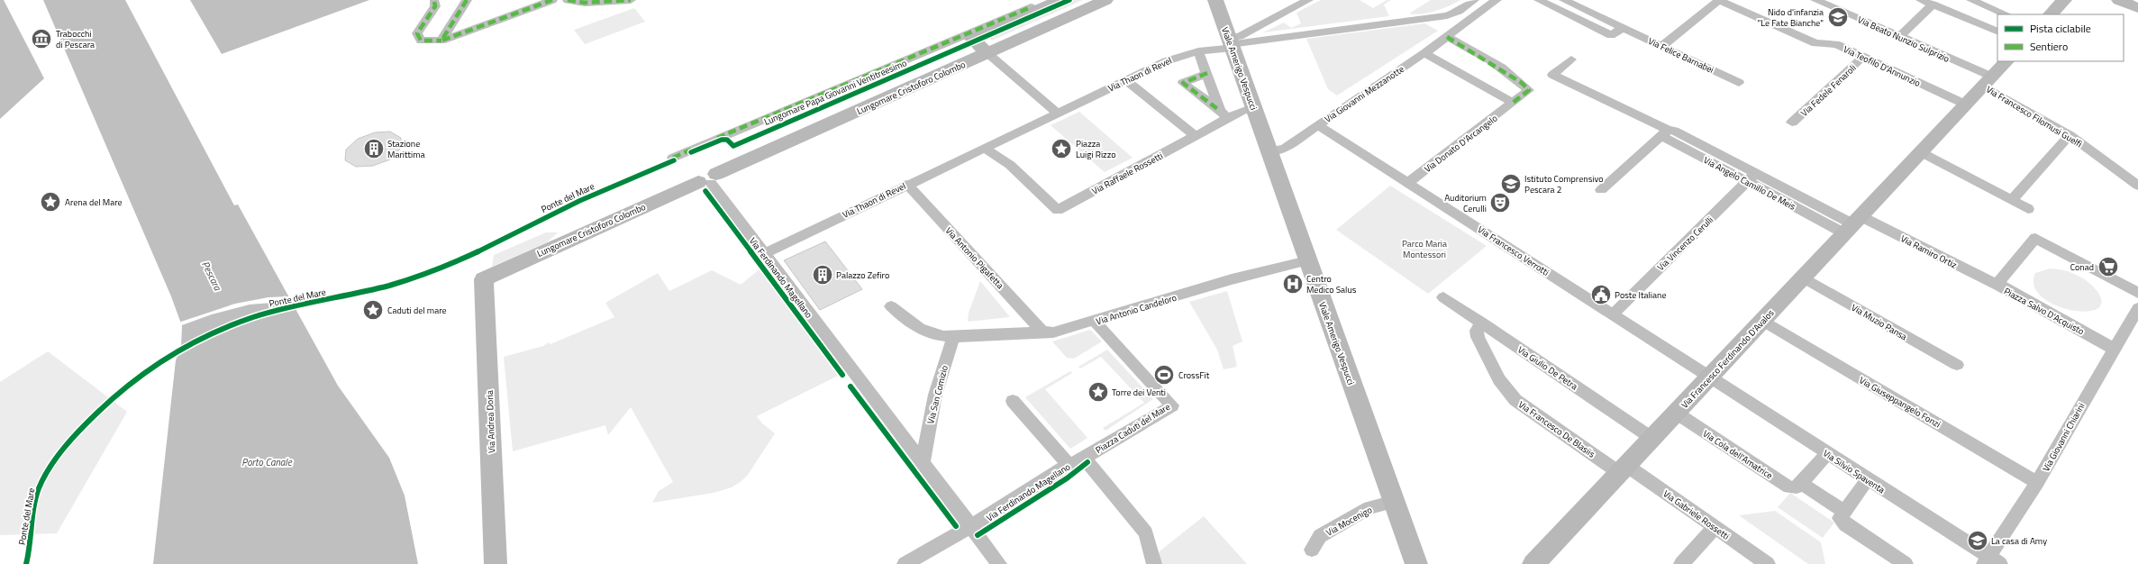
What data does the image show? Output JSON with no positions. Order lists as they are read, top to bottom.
{
  "streets": {
    "street": [
      "Via Beato Nunzio Sulprizio",
      "Via Felice Barnabei",
      "Via Teofilo D'Annunzio",
      "Viale Amerigo Vespucci",
      "Via Thaon di Revel",
      "Lungomare Cristoforo Colombo",
      "Via Fedele Fenaroli",
      "Lungomare Papa Giovanni Ventitreesimo",
      "Via Giovanni Mezzanotte",
      "Via Francesco Filomusi Guelfi",
      "Via Donato D'Arcangelo",
      "Via Raffaele Rossetti",
      "Via Angelo Camillo De Meis",
      "Via Vincenzo Cerulli",
      "Via Francesco Verrotti",
      "Via Ramiro Ortiz",
      "Via Antonio Pigafetta",
      "Via Ferdinando Magellano",
      "Via Antonio Candeloro",
      "Piazza Salvo D'Acquisto",
      "Via Muzio Pansa",
      "Via Francesco Ferdinando D'Avalos",
      "Via Giulio De Petra",
      "Via San Comizio",
      "Via Giuseppangelo Fonzi",
      "Via Andrea Doria",
      "Piazza Caduti del Mare",
      "Via Francesco De Blasiis",
      "Via Giovanni Chiarini",
      "Via Cola dell'Amatrice",
      "Via Silvio Spaventa",
      "Via Gabriele Rossetti",
      "Via Mocenigo"
    ],
    "cycle path": ["Ponte del Mare"]
  },
  "crossings": [
    ["Via Beato Nunzio Sulprizio", "Via Francesco Filomusi Guelfi"],
    ["Via Beato Nunzio Sulprizio", "Via Francesco Ferdinando D'Avalos"],
    ["Via Teofilo D'Annunzio", "Via Fedele Fenaroli"],
    ["Via Teofilo D'Annunzio", "Via Francesco Ferdinando D'Avalos"],
    ["Viale Amerigo Vespucci", "Via Thaon di Revel"],
    ["Viale Amerigo Vespucci", "Via Giovanni Mezzanotte"],
    ["Viale Amerigo Vespucci", "Via Raffaele Rossetti"],
    ["Viale Amerigo Vespucci", "Via Antonio Candeloro"],
    ["Viale Amerigo Vespucci", "Via Mocenigo"],
    ["Via Thaon di Revel", "Via Raffaele Rossetti"],
    ["Via Thaon di Revel", "Via Antonio Pigafetta"],
    ["Via Thaon di Revel", "Via Ferdinando Magellano"],
    ["Lungomare Cristoforo Colombo", "Via Ferdinando Magellano"],
    ["Lungomare Cristoforo Colombo", "Via Andrea Doria"],
    ["Via Giovanni Mezzanotte", "Via Donato D'Arcangelo"],
    ["Via Giovanni Mezzanotte", "Via Francesco Verrotti"],
    ["Via Francesco Filomusi Guelfi", "Via Francesco Ferdinando D'Avalos"],
    ["Via Donato D'Arcangelo", "Via Francesco Verrotti"],
    ["Via Angelo Camillo De Meis", "Via Vincenzo Cerulli"],
    ["Via Angelo Camillo De Meis", "Via Ramiro Ortiz"],
    ["Via Angelo Camillo De Meis", "Via Francesco Ferdinando D'Avalos"],
    ["Via Vincenzo Cerulli", "Via Francesco Verrotti"],
    ["Via Francesco Verrotti", "Via Francesco Ferdinando D'Avalos"],
    ["Via Francesco Verrotti", "Via Silvio Spaventa"],
    ["Via Ramiro Ortiz", "Piazza Salvo D'Acquisto"],
    ["Via Ramiro Ortiz", "Via Francesco Ferdinando D'Avalos"],
    ["Via Antonio Pigafetta", "Via Antonio Candeloro"],
    ["Via Ferdinando Magellano", "Via San Comizio"],
    ["Via Ferdinando Magellano", "Piazza Caduti del Mare"],
    ["Via Antonio Candeloro", "Via San Comizio"],
    ["Via Antonio Candeloro", "Piazza Caduti del Mare"],
    ["Piazza Salvo D'Acquisto", "Via Giovanni Chiarini"],
    ["Via Muzio Pansa", "Via Francesco Ferdinando D'Avalos"],
    ["Via Francesco Ferdinando D'Avalos", "Via Giulio De Petra"],
    ["Via Francesco Ferdinando D'Avalos", "Via Giuseppangelo Fonzi"],
    ["Via Francesco Ferdinando D'Avalos", "Via Francesco De Blasiis"],
    ["Via Francesco Ferdinando D'Avalos", "Via Cola dell'Amatrice"],
    ["Via Francesco Ferdinando D'Avalos", "Via Silvio Spaventa"],
    ["Via Francesco Ferdinando D'Avalos", "Via Gabriele Rossetti"],
    ["Via Giulio De Petra", "Via Francesco De Blasiis"],
    ["Via Giuseppangelo Fonzi", "Via Giovanni Chiarini"],
    ["Via Francesco De Blasiis", "Via Gabriele Rossetti"],
    ["Via Giovanni Chiarini", "Via Silvio Spaventa"]
  ],
  "water": ["Pescara", "Porto Canale"],
  "parks": ["Parco Maria Montessori"],
  "places": {
    "school or university": ["Nido d'infanzia \"Le Fate Bianche\"", "Istituto Comprensivo Pescara 2", "La casa di Amy"],
    "museum": ["Trabocchi di Pescara"],
    "building": ["Stazione Marittima", "Palazzo Zefiro"],
    "place": [
      "Piazza Luigi Rizzo",
      "Arena del Mare",
      "Caduti del mare",
      "Torre dei Venti"
    ],
    "theatre": ["Auditorium Cerulli"],
    "supermarket": ["Conad"],
    "hospital": ["Centro Medico Salus"],
    "public building": ["Poste Italiane"],
    "sports": ["CrossFit"]
  },
  "legend": ["Pista ciclabile", "Sentiero"]
}
